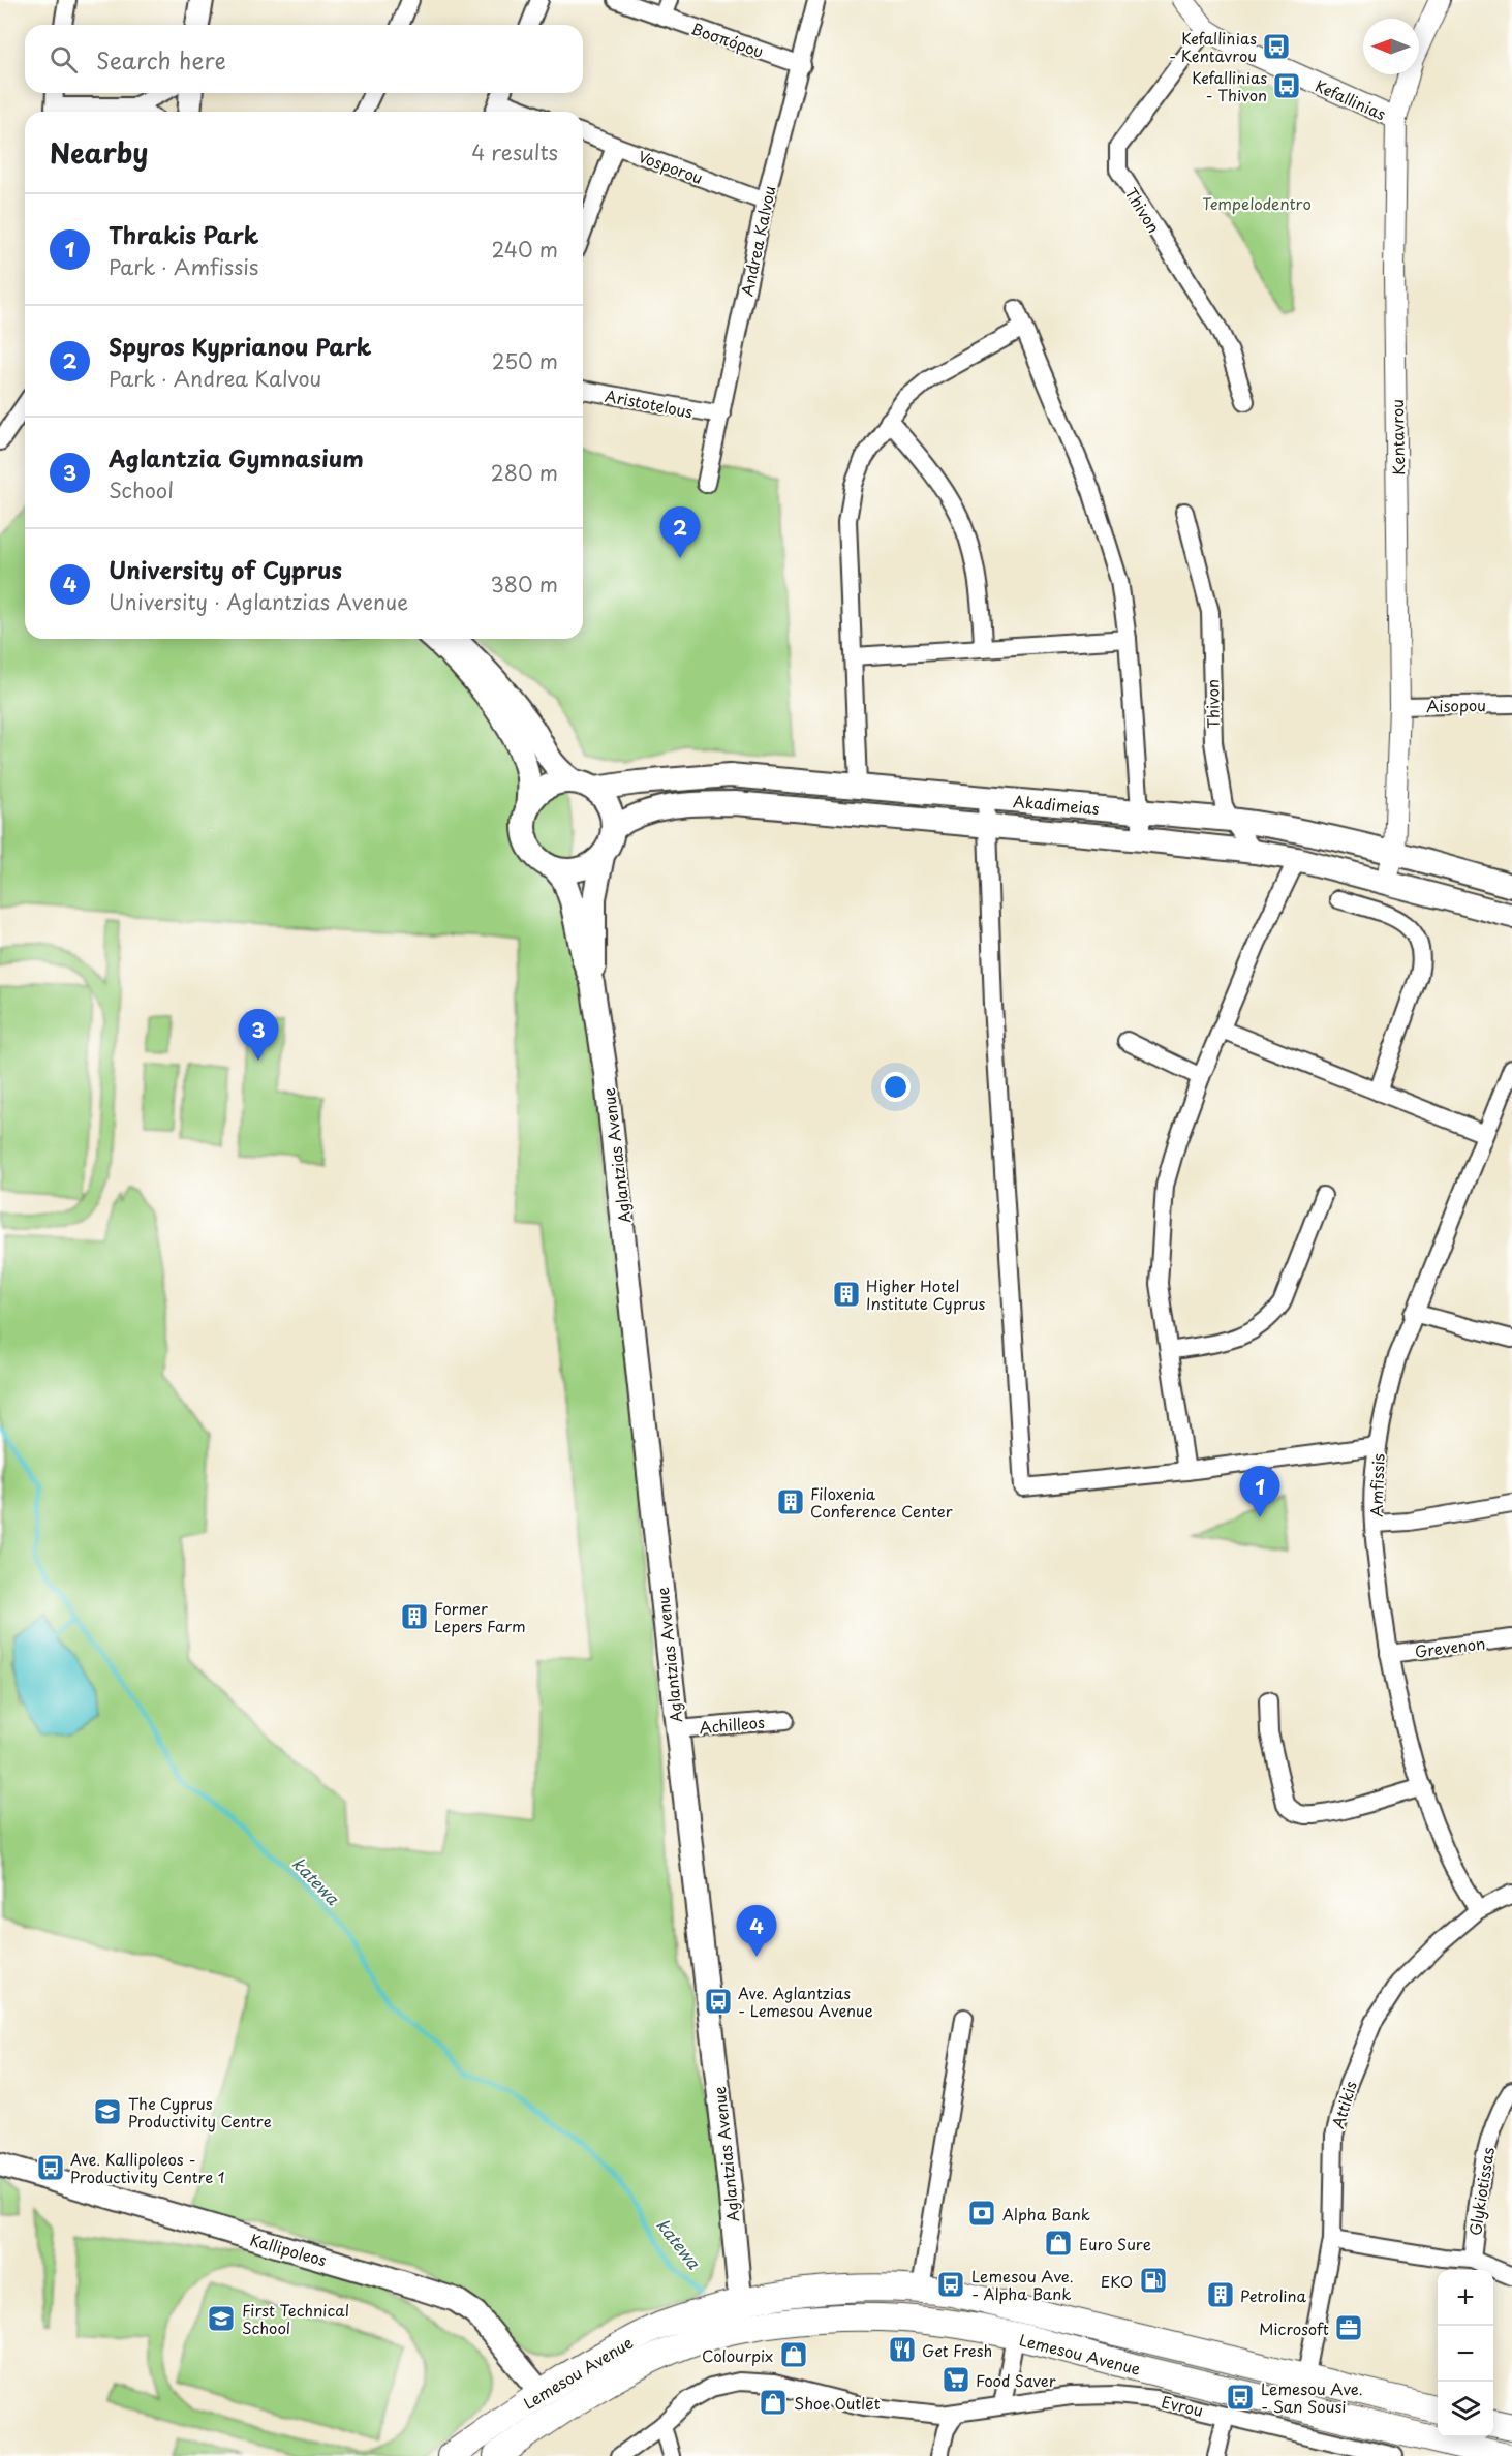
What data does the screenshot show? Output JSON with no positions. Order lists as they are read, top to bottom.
{
  "streets": {
    "main road": [
      "Akadimeias",
      "Aglantzias Avenue",
      "Kallipoleos",
      "Lemesou Avenue"
    ],
    "street": [
      "Βοσπόρου",
      "Kefallinias",
      "Vosporou",
      "Thivon",
      "Andrea Kalvou",
      "Aristotelous",
      "Kentavrou",
      "Aisopou",
      "Amfissis",
      "Grevenon",
      "Achilleos",
      "Attikis",
      "Glykiotissas",
      "Evrou"
    ]
  },
  "crossings": [
    ["Βοσπόρου", "Andrea Kalvou"],
    ["Kefallinias", "Thivon"],
    ["Kefallinias", "Kentavrou"],
    ["Vosporou", "Andrea Kalvou"],
    ["Thivon", "Akadimeias"],
    ["Andrea Kalvou", "Aristotelous"],
    ["Kentavrou", "Aisopou"],
    ["Kentavrou", "Akadimeias"],
    ["Akadimeias", "Aglantzias Avenue"],
    ["Aglantzias Avenue", "Achilleos"],
    ["Aglantzias Avenue", "Lemesou Avenue"],
    ["Amfissis", "Grevenon"],
    ["Amfissis", "Attikis"],
    ["Attikis", "Lemesou Avenue"],
    ["Kallipoleos", "Lemesou Avenue"]
  ],
  "water": ["katewa"],
  "parks": ["Tempelodentro"],
  "places": {
    "bus stop": [
      "Kefallinias - Kentavrou",
      "Kefallinias - Thivon",
      "Ave. Aglantzias - Lemesou Avenue",
      "Ave. Kallipoleos - Productivity Centre 1",
      "Lemesou Ave. - Alpha Bank",
      "Lemesou Ave. - San Sousi"
    ],
    "building": [
      "Higher Hotel Institute Cyprus",
      "Filoxenia Conference Center",
      "Former Lepers Farm",
      "Petrolina"
    ],
    "school or university": ["The Cyprus Productivity Centre", "First Technical School"],
    "bank": ["Alpha Bank"],
    "shop": ["Euro Sure", "Colourpix", "Shoe Outlet"],
    "fuel station": ["EKO"],
    "office": ["Microsoft"],
    "restaurant": ["Get Fresh"],
    "supermarket": ["Food Saver"]
  },
  "north": "left",
  "page": {
    "search": "Search here",
    "heading": ["Nearby", "4 results"],
    "list": [
      {
        "mark": "1",
        "name": "Thrakis Park",
        "note": "Park · Amfissis",
        "value": "240 m"
      },
      {
        "mark": "2",
        "name": "Spyros Kyprianou Park",
        "note": "Park · Andrea Kalvou",
        "value": "250 m"
      },
      {
        "mark": "3",
        "name": "Aglantzia Gymnasium",
        "note": "School",
        "value": "280 m"
      },
      {
        "mark": "4",
        "name": "University of Cyprus",
        "note": "University · Aglantzias Avenue",
        "value": "380 m"
      }
    ],
    "pins": [
      "2",
      "3",
      "1",
      "4"
    ],
    "map_buttons": ["+", "−"]
  }
}
